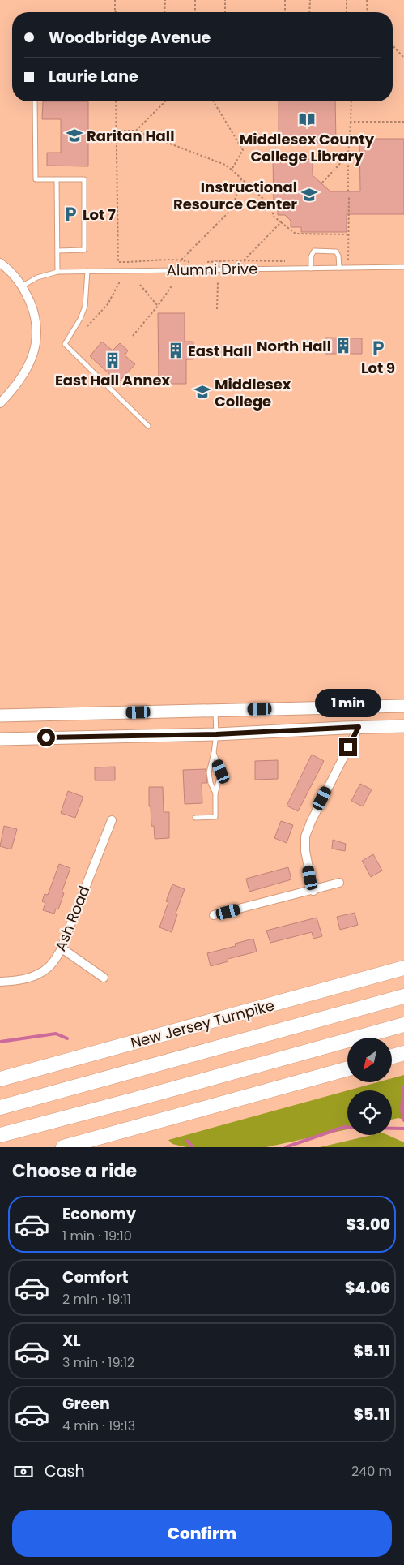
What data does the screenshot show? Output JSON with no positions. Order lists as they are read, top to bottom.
{
  "streets": {
    "highway": ["New Jersey Turnpike"],
    "street": ["Ash Road"],
    "lane": ["Alumni Drive"]
  },
  "places": {
    "library": ["Middlesex County College Library"],
    "school or university": ["Raritan Hall", "Instructional Resource Center", "Middlesex College"],
    "parking": ["Lot 7", "Lot 9"],
    "building": ["North Hall", "East Hall", "East Hall Annex"]
  },
  "north": "bottom left",
  "page": {
    "banner": ["Woodbridge Avenue", "Laurie Lane"],
    "bubble": "1 min",
    "heading": "Choose a ride",
    "list": [
      {
        "name": "Economy",
        "note": "1 min · 19:10",
        "value": "$3.00"
      },
      {
        "name": "Comfort",
        "note": "2 min · 19:11",
        "value": "$4.06"
      },
      {
        "name": "XL",
        "note": "3 min · 19:12",
        "value": "$5.11"
      },
      {
        "name": "Green",
        "note": "4 min · 19:13",
        "value": "$5.11"
      }
    ],
    "pay": ["Cash", "240 m"],
    "buttons": "Confirm"
  }
}
